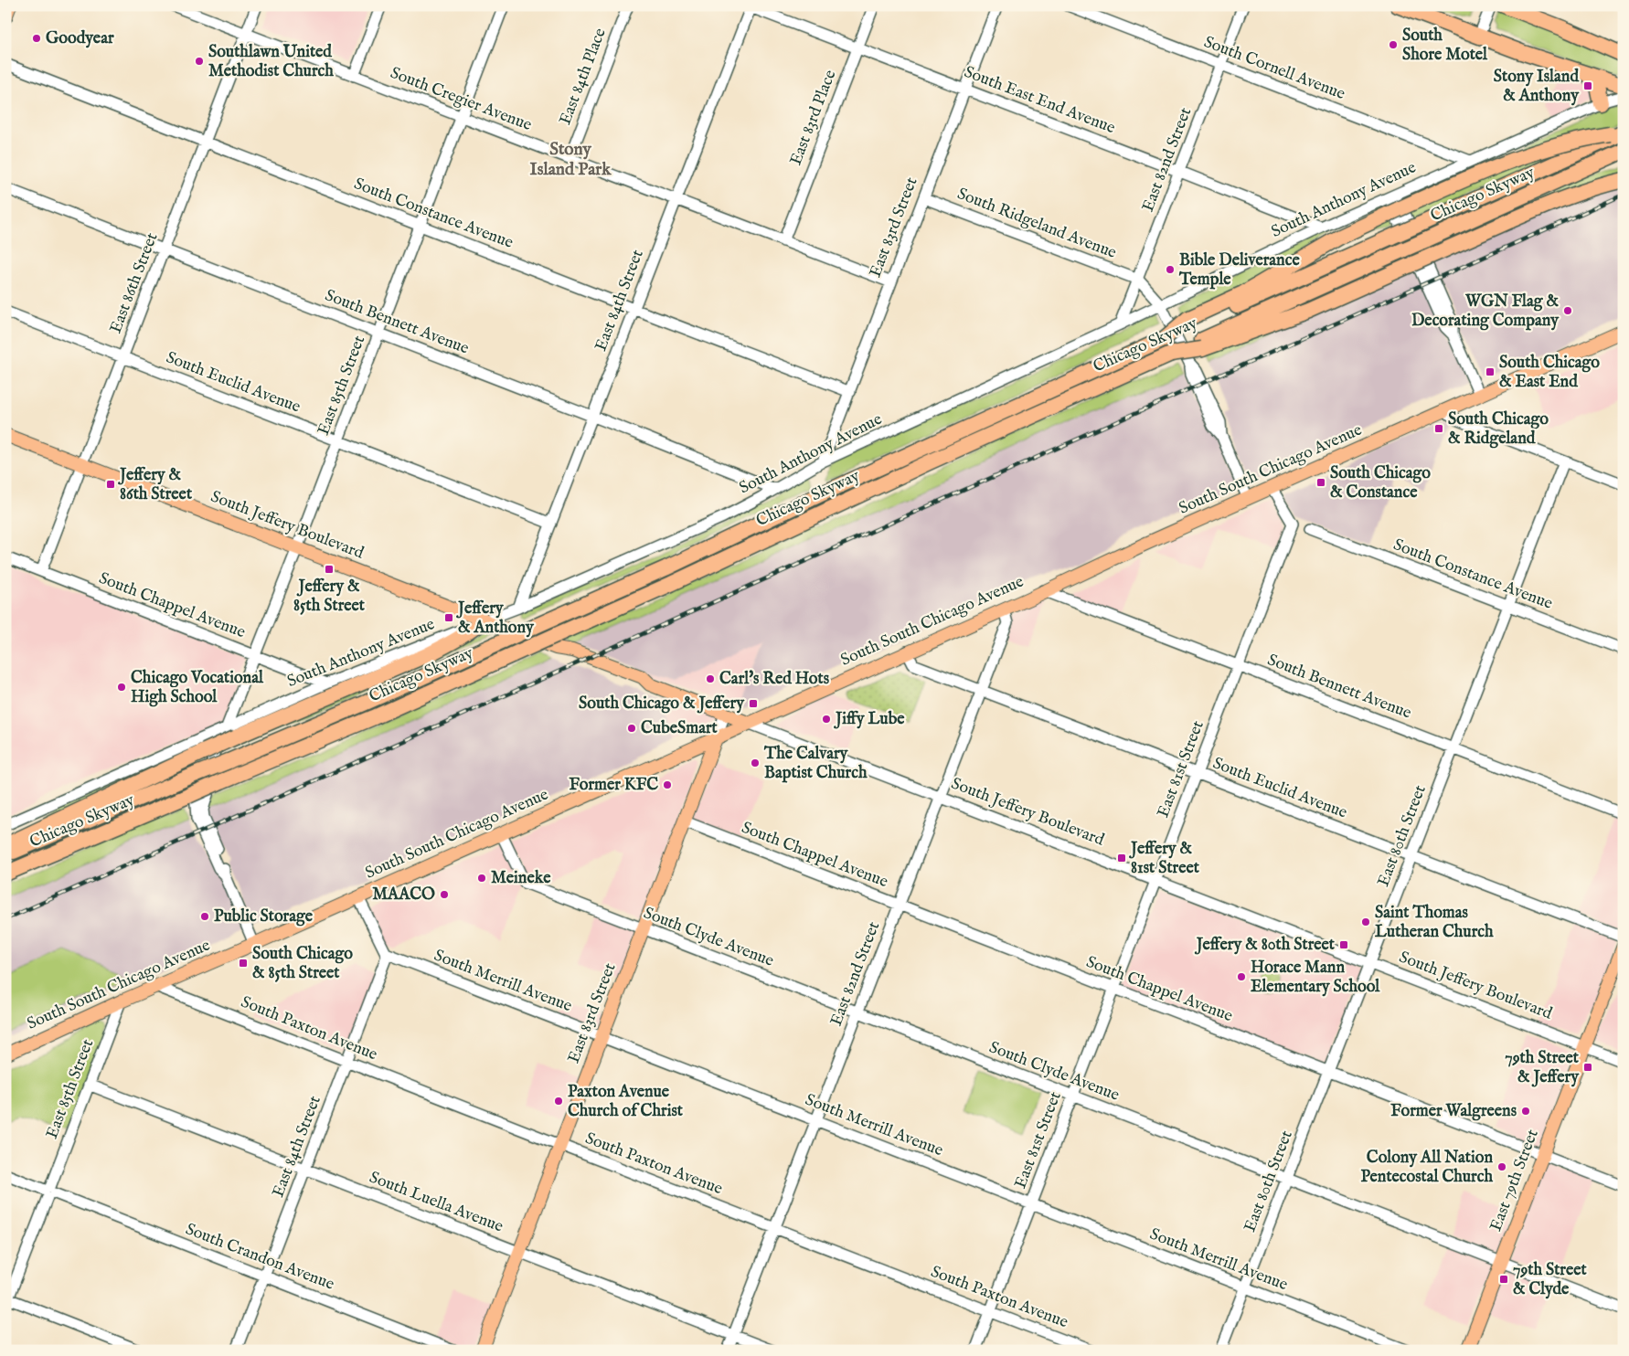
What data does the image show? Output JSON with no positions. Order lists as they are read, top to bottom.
{
  "streets": {
    "highway": ["Chicago Skyway"],
    "main road": [
      "East 83rd Street",
      "South South Chicago Avenue",
      "South Jeffery Boulevard",
      "East 79th Street"
    ],
    "street": [
      "South Cornell Avenue",
      "East 84th Place",
      "South Cregier Avenue",
      "South East End Avenue",
      "East 83rd Place",
      "East 82nd Street",
      "South Anthony Avenue",
      "South Constance Avenue",
      "South Ridgeland Avenue",
      "East 86th Street",
      "East 84th Street",
      "South Bennett Avenue",
      "South Euclid Avenue",
      "East 85th Street",
      "South Chappel Avenue",
      "East 81st Street",
      "East 80th Street",
      "South Clyde Avenue",
      "South Merrill Avenue",
      "South Paxton Avenue",
      "South Luella Avenue",
      "South Crandon Avenue"
    ]
  },
  "crossings": [
    ["South Cornell Avenue", "East 82nd Street"],
    ["South Cornell Avenue", "South Anthony Avenue"],
    ["East 84th Place", "South Cregier Avenue"],
    ["South Cregier Avenue", "East 83rd Place"],
    ["South Cregier Avenue", "East 83rd Street"],
    ["South Cregier Avenue", "East 86th Street"],
    ["South Cregier Avenue", "East 84th Street"],
    ["South Cregier Avenue", "East 85th Street"],
    ["South East End Avenue", "East 83rd Place"],
    ["South East End Avenue", "East 82nd Street"],
    ["South East End Avenue", "South Anthony Avenue"],
    ["South East End Avenue", "East 83rd Street"],
    ["South East End Avenue", "East 84th Street"],
    ["East 82nd Street", "South Anthony Avenue"],
    ["East 82nd Street", "South Ridgeland Avenue"],
    ["East 82nd Street", "South Euclid Avenue"],
    ["East 82nd Street", "South South Chicago Avenue"],
    ["East 82nd Street", "South Jeffery Boulevard"],
    ["East 82nd Street", "South Chappel Avenue"],
    ["East 82nd Street", "South Clyde Avenue"],
    ["East 82nd Street", "South Merrill Avenue"],
    ["East 82nd Street", "South Paxton Avenue"],
    ["East 82nd Street", "South Luella Avenue"],
    ["Chicago Skyway", "South Jeffery Boulevard"],
    ["South Anthony Avenue", "East 83rd Street"],
    ["South Anthony Avenue", "East 84th Street"],
    ["South Anthony Avenue", "South Bennett Avenue"],
    ["South Anthony Avenue", "East 85th Street"],
    ["South Anthony Avenue", "South Jeffery Boulevard"],
    ["South Anthony Avenue", "South Chappel Avenue"],
    ["South Constance Avenue", "East 83rd Street"],
    ["South Constance Avenue", "East 86th Street"],
    ["South Constance Avenue", "East 84th Street"],
    ["South Constance Avenue", "East 85th Street"],
    ["South Constance Avenue", "East 80th Street"],
    ["South Ridgeland Avenue", "East 83rd Street"],
    ["East 83rd Street", "South South Chicago Avenue"],
    ["East 83rd Street", "South Jeffery Boulevard"],
    ["East 83rd Street", "South Chappel Avenue"],
    ["East 83rd Street", "South Clyde Avenue"],
    ["East 83rd Street", "South Merrill Avenue"],
    ["East 83rd Street", "South Paxton Avenue"],
    ["East 83rd Street", "South Luella Avenue"],
    ["East 86th Street", "South Bennett Avenue"],
    ["East 86th Street", "South Euclid Avenue"],
    ["East 86th Street", "South Jeffery Boulevard"],
    ["East 86th Street", "South Chappel Avenue"],
    ["East 84th Street", "South Bennett Avenue"],
    ["East 84th Street", "South Euclid Avenue"],
    ["East 84th Street", "South Merrill Avenue"],
    ["East 84th Street", "South Paxton Avenue"],
    ["East 84th Street", "South Luella Avenue"],
    ["East 84th Street", "South Crandon Avenue"],
    ["South Bennett Avenue", "East 85th Street"],
    ["South Bennett Avenue", "South South Chicago Avenue"],
    ["South Bennett Avenue", "East 81st Street"],
    ["South Bennett Avenue", "East 80th Street"],
    ["South Euclid Avenue", "East 85th Street"],
    ["South Euclid Avenue", "South South Chicago Avenue"],
    ["South Euclid Avenue", "East 81st Street"],
    ["South Euclid Avenue", "East 80th Street"],
    ["East 85th Street", "South South Chicago Avenue"],
    ["East 85th Street", "South Jeffery Boulevard"],
    ["East 85th Street", "South Chappel Avenue"],
    ["East 85th Street", "South Luella Avenue"],
    ["East 85th Street", "South Crandon Avenue"],
    ["South South Chicago Avenue", "South Jeffery Boulevard"],
    ["South South Chicago Avenue", "East 81st Street"],
    ["South South Chicago Avenue", "South Clyde Avenue"],
    ["South South Chicago Avenue", "South Paxton Avenue"],
    ["South Jeffery Boulevard", "East 81st Street"],
    ["South Jeffery Boulevard", "East 80th Street"],
    ["South Jeffery Boulevard", "East 79th Street"],
    ["South Chappel Avenue", "East 81st Street"],
    ["South Chappel Avenue", "East 80th Street"],
    ["South Chappel Avenue", "East 79th Street"],
    ["East 81st Street", "South Clyde Avenue"],
    ["East 81st Street", "South Merrill Avenue"],
    ["East 81st Street", "South Paxton Avenue"],
    ["East 80th Street", "South Clyde Avenue"],
    ["East 80th Street", "South Merrill Avenue"],
    ["South Clyde Avenue", "East 79th Street"]
  ],
  "districts": ["Stony Island Park"],
  "places": {
    "other": [
      "Goodyear",
      "South Shore Motel",
      "Southlawn United Methodist Church",
      "Bible Deliverance Temple",
      "WGN Flag & Decorating Company",
      "Carl's Red Hots",
      "Chicago Vocational High School",
      "Jiffy Lube",
      "CubeSmart",
      "The Calvary Baptist Church",
      "Former KFC",
      "Meineke",
      "MAACO",
      "Public Storage",
      "Saint Thomas Lutheran Church",
      "Horace Mann Elementary School",
      "Paxton Avenue Church of Christ",
      "Former Walgreens",
      "Colony All Nation Pentecostal Church"
    ],
    "transit": [
      "Stony Island & Anthony",
      "South Chicago & East End",
      "South Chicago & Ridgeland",
      "South Chicago & Constance",
      "Jeffery & 86th Street",
      "Jeffery & 85th Street",
      "Jeffery & Anthony",
      "South Chicago & Jeffery",
      "Jeffery & 81st Street",
      "Jeffery & 80th Street",
      "South Chicago & 85th Street",
      "79th Street & Jeffery",
      "79th Street & Clyde"
    ]
  }
}
